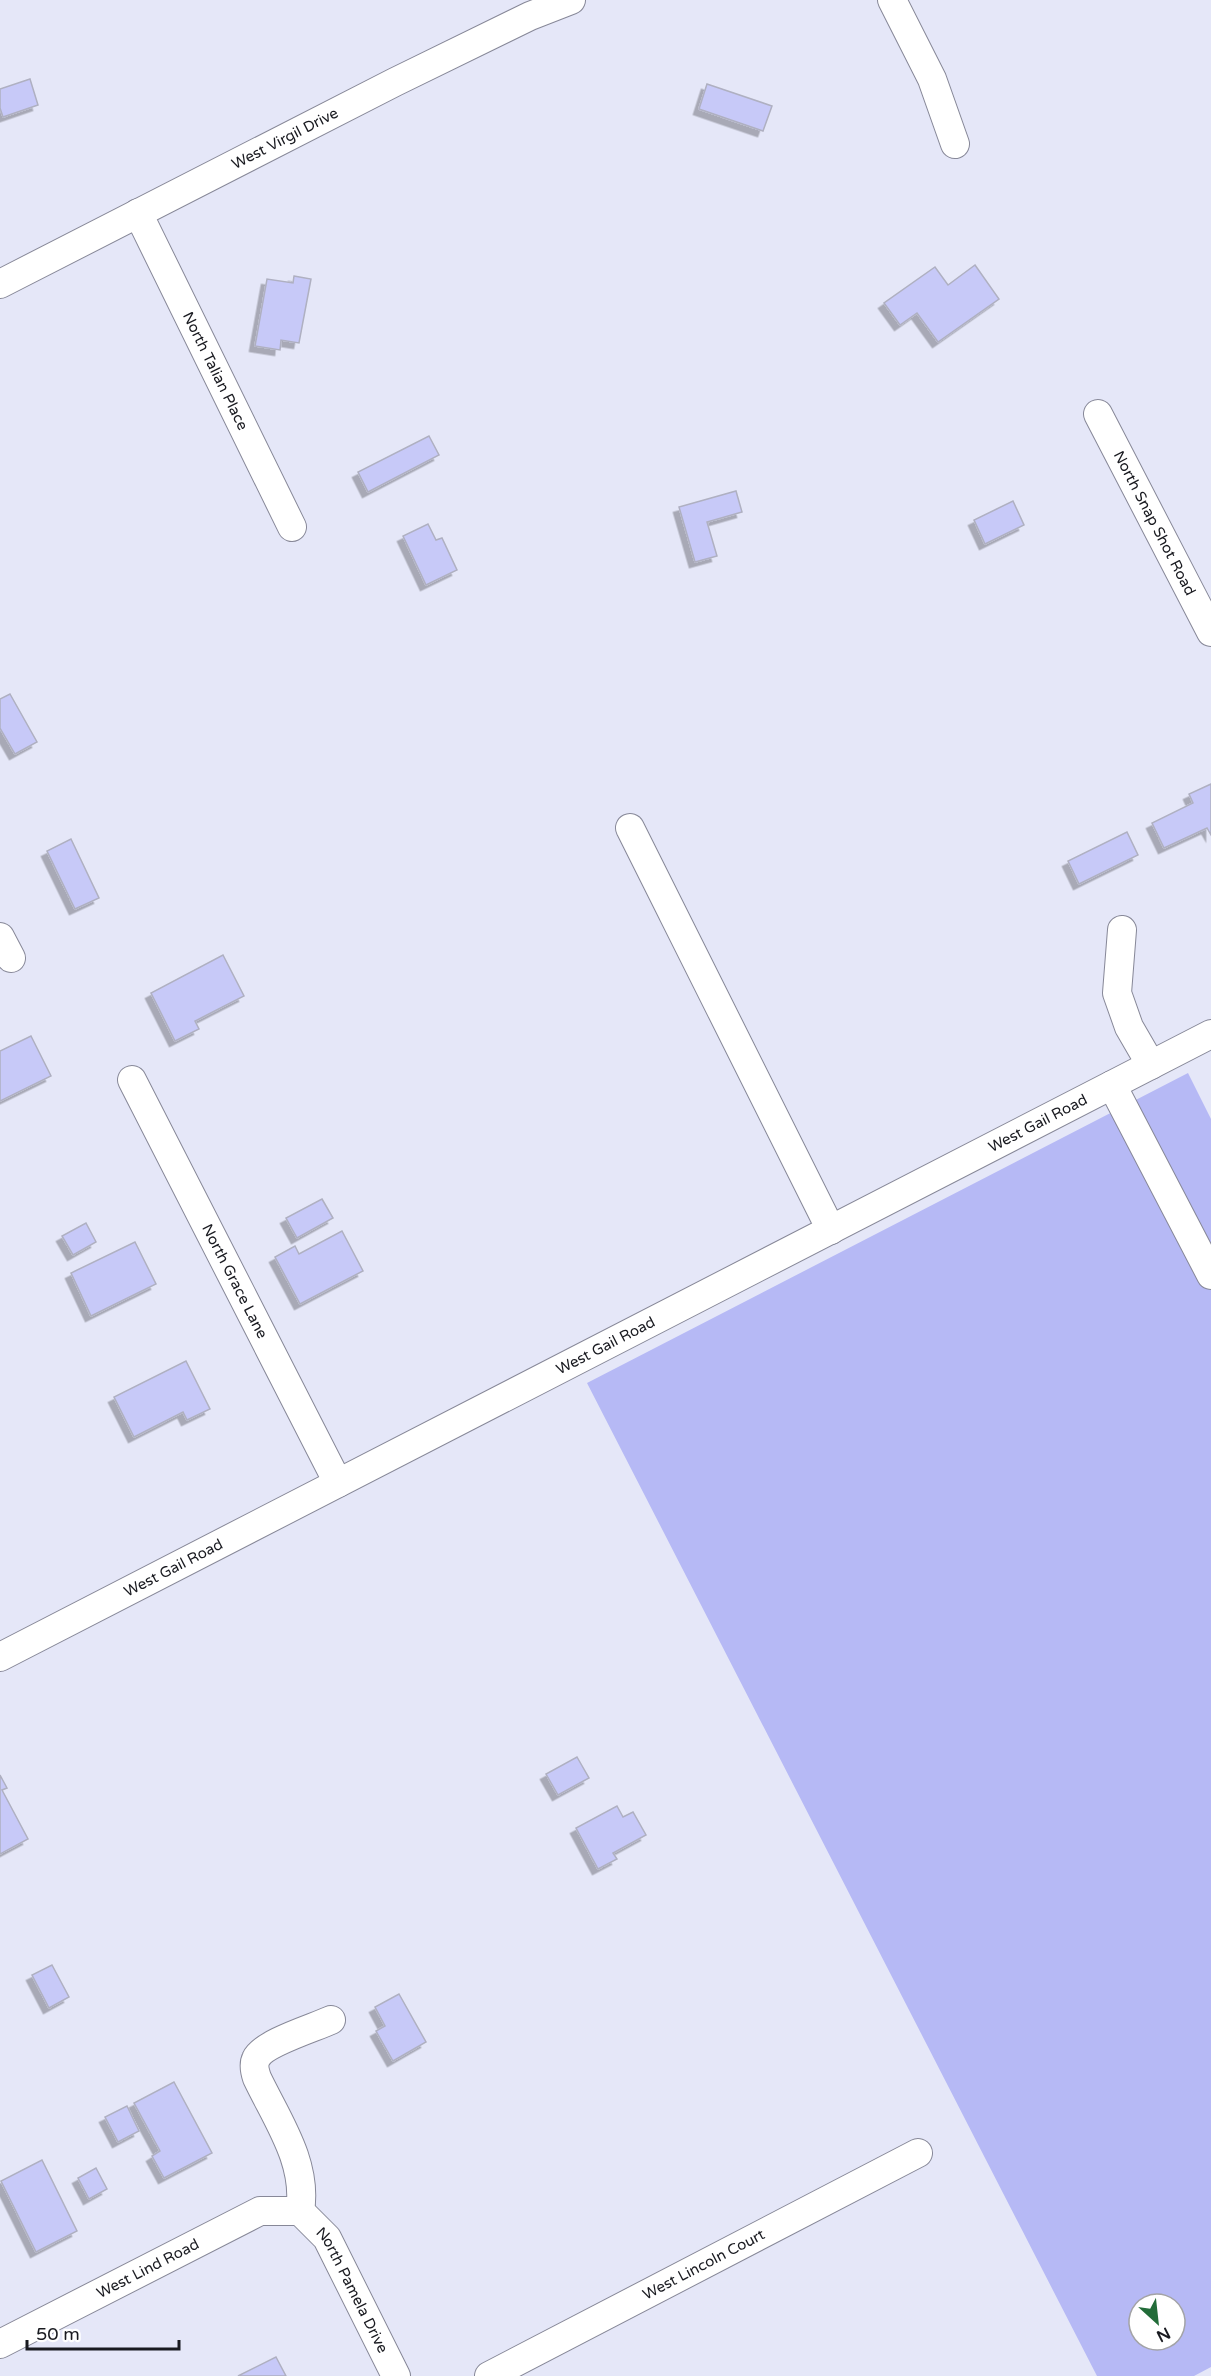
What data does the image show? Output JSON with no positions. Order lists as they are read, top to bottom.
{
  "streets": {
    "street": [
      "West Virgil Drive",
      "North Talian Place",
      "North Snap Shot Road",
      "West Gail Road",
      "North Grace Lane",
      "West Lincoln Court",
      "West Lind Road",
      "North Pamela Drive"
    ]
  },
  "crossings": [
    ["West Virgil Drive", "North Talian Place"],
    ["West Gail Road", "North Grace Lane"],
    ["West Lind Road", "North Pamela Drive"]
  ],
  "scale_bar": "50 m",
  "north": "bottom right"
}
